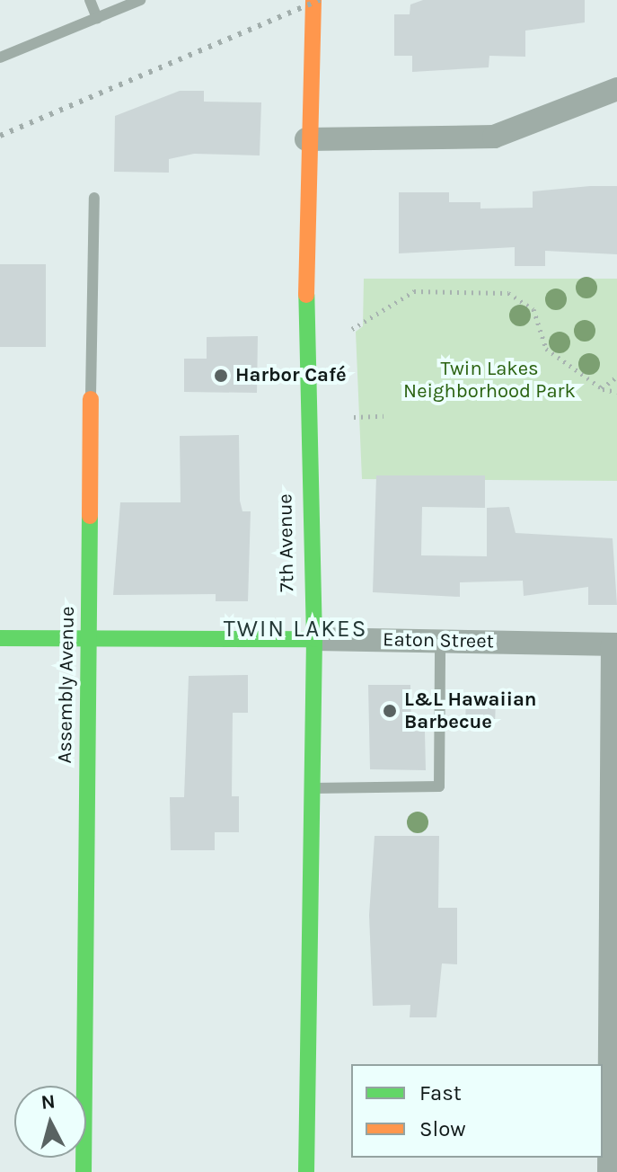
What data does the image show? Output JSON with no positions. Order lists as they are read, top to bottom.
{
  "streets": {
    "main road": ["7th Avenue", "Eaton Street", "Assembly Avenue"]
  },
  "crossings": [
    ["7th Avenue", "Eaton Street"],
    ["Eaton Street", "Assembly Avenue"]
  ],
  "districts": ["TWIN LAKES"],
  "parks": ["Twin Lakes Neighborhood Park"],
  "places": ["Harbor Café", "L&L Hawaiian Barbecue"],
  "legend": ["Fast", "Slow"],
  "north": "top"
}
